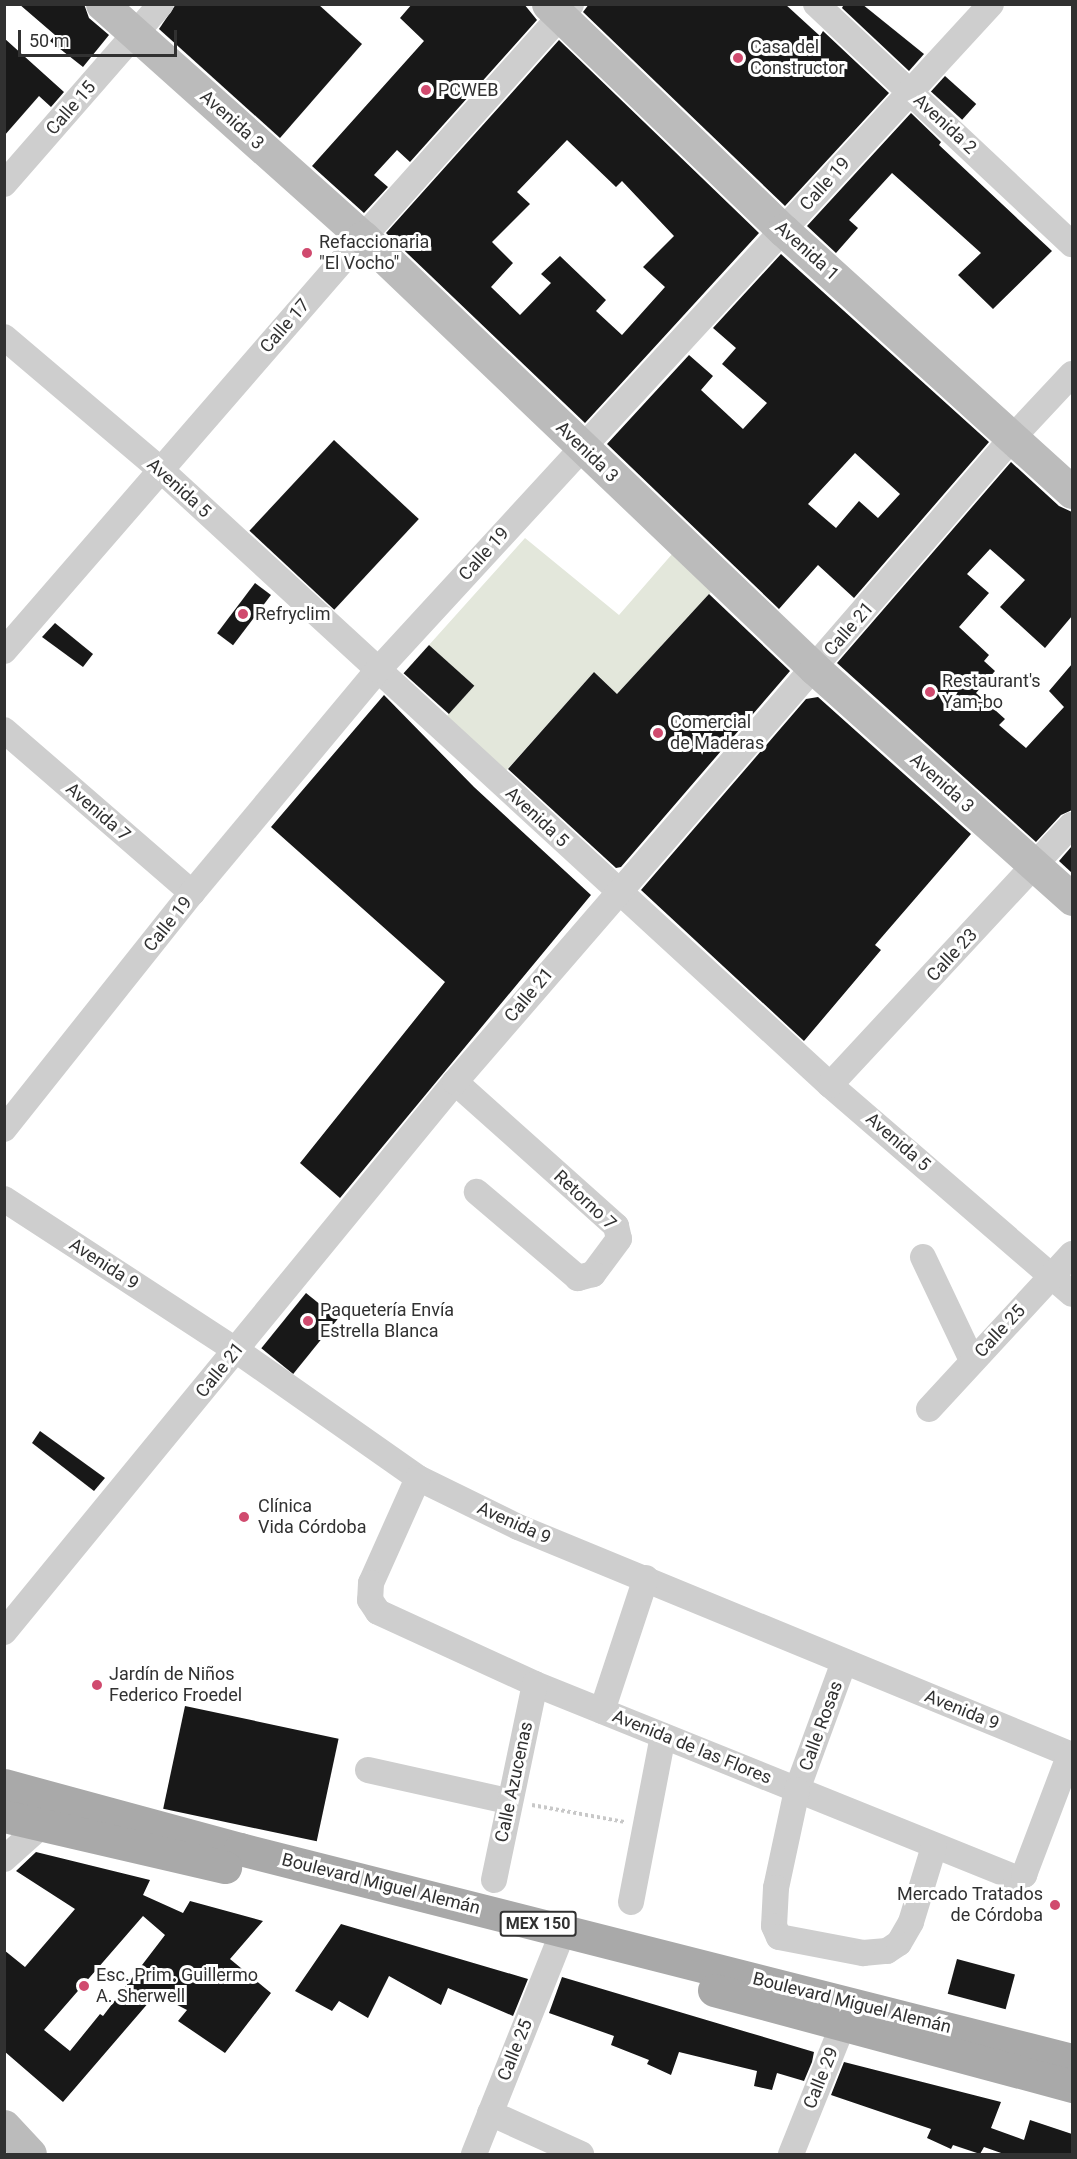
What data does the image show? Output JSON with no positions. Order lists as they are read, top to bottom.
{
  "streets": {
    "main road": [
      "Avenida 3",
      "Avenida 1",
      "Boulevard Miguel Alemán",
      "MEX 150"
    ],
    "street": [
      "Calle 15",
      "Avenida 2",
      "Calle 19",
      "Calle 17",
      "Avenida 5",
      "Calle 21",
      "Avenida 7",
      "Calle 23",
      "Retorno 7",
      "Avenida 9",
      "Calle 25",
      "Calle Rosas",
      "Avenida de las Flores",
      "Calle Azucenas",
      "Calle 29"
    ]
  },
  "crossings": [
    ["Calle 15", "Avenida 3"],
    ["Avenida 3", "Calle 19"],
    ["Avenida 3", "Calle 17"],
    ["Avenida 3", "Calle 21"],
    ["Avenida 3", "Calle 23"],
    ["Avenida 2", "Calle 19"],
    ["Calle 19", "Avenida 1"],
    ["Calle 19", "Avenida 5"],
    ["Calle 19", "Avenida 7"],
    ["Avenida 1", "Calle 17"],
    ["Avenida 1", "Calle 21"],
    ["Calle 17", "Avenida 5"],
    ["Avenida 5", "Calle 21"],
    ["Avenida 5", "Calle 23"],
    ["Avenida 5", "Calle 25"],
    ["Calle 21", "Retorno 7"],
    ["Calle 21", "Avenida 9"],
    ["Avenida 9", "Calle Rosas"],
    ["Avenida 9", "Avenida de las Flores"],
    ["Calle 25", "Boulevard Miguel Alemán"],
    ["Calle Rosas", "Avenida de las Flores"],
    ["Avenida de las Flores", "Calle Azucenas"],
    ["Boulevard Miguel Alemán", "Calle 29"]
  ],
  "places": [
    "Casa del Constructor",
    "PCWEB",
    "Refaccionaria \"El Vocho\"",
    "Refryclim",
    "Restaurant's Yam-bo",
    "Comercial de Maderas",
    "Paquetería Envía Estrella Blanca",
    "Clínica Vida Córdoba",
    "Jardín de Niños Federico Froedel",
    "Mercado Tratados de Córdoba",
    "Esc. Prim. Guillermo A. Sherwell"
  ],
  "scale_bar": "50 m"
}
